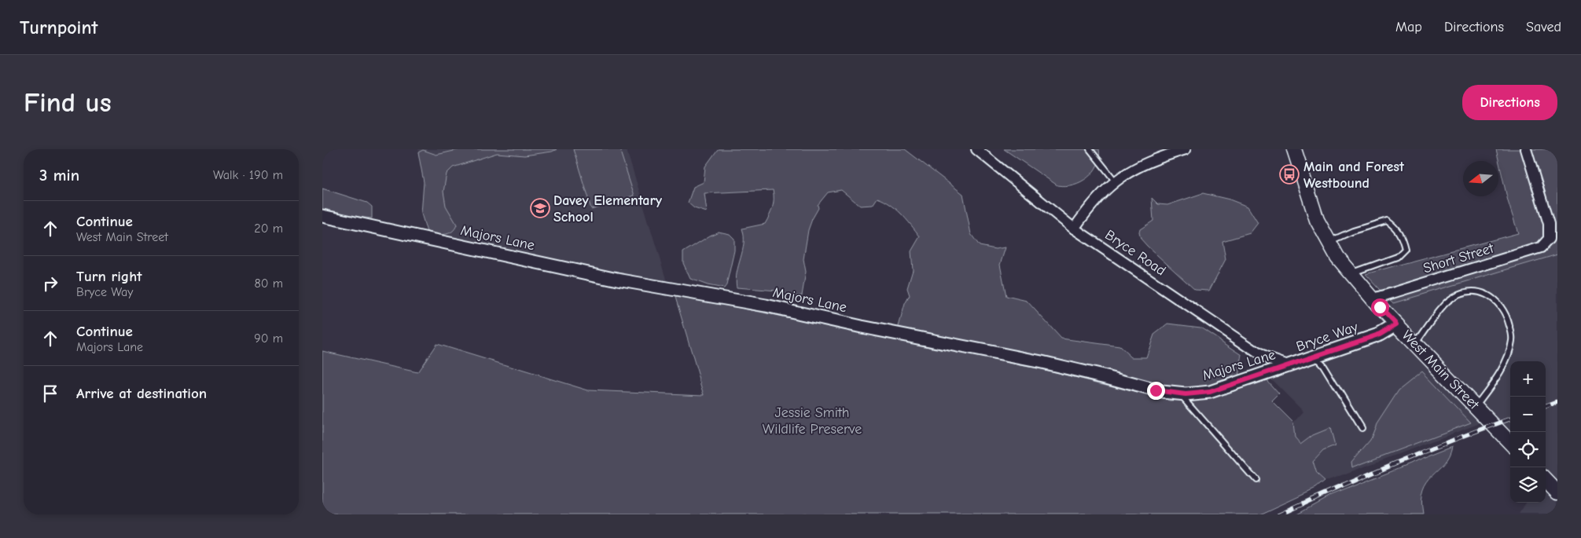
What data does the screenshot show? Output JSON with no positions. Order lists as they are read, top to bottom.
{
  "streets": {
    "main road": ["West Main Street"],
    "street": [
      "Majors Lane",
      "Bryce Road",
      "Short Street",
      "Bryce Way"
    ]
  },
  "crossings": [
    ["Majors Lane", "Bryce Road"],
    ["Majors Lane", "Bryce Way"],
    ["Bryce Road", "Bryce Way"],
    ["Short Street", "West Main Street"],
    ["Bryce Way", "West Main Street"]
  ],
  "parks": ["Jessie Smith Wildlife Preserve"],
  "places": {
    "bus stop": ["Main and Forest Westbound"],
    "school or university": ["Davey Elementary School"]
  },
  "north": "left",
  "page": {
    "header": "Turnpoint",
    "nav": ["Map", "Directions", "Saved"],
    "buttons": "Directions",
    "title": "Find us",
    "heading": ["3 min", "Walk · 190 m"],
    "list": [
      ["Continue", "West Main Street", "20 m"],
      ["Turn right", "Bryce Way", "80 m"],
      ["Continue", "Majors Lane", "90 m"],
      "Arrive at destination"
    ],
    "map_buttons": ["+", "−"]
  }
}
